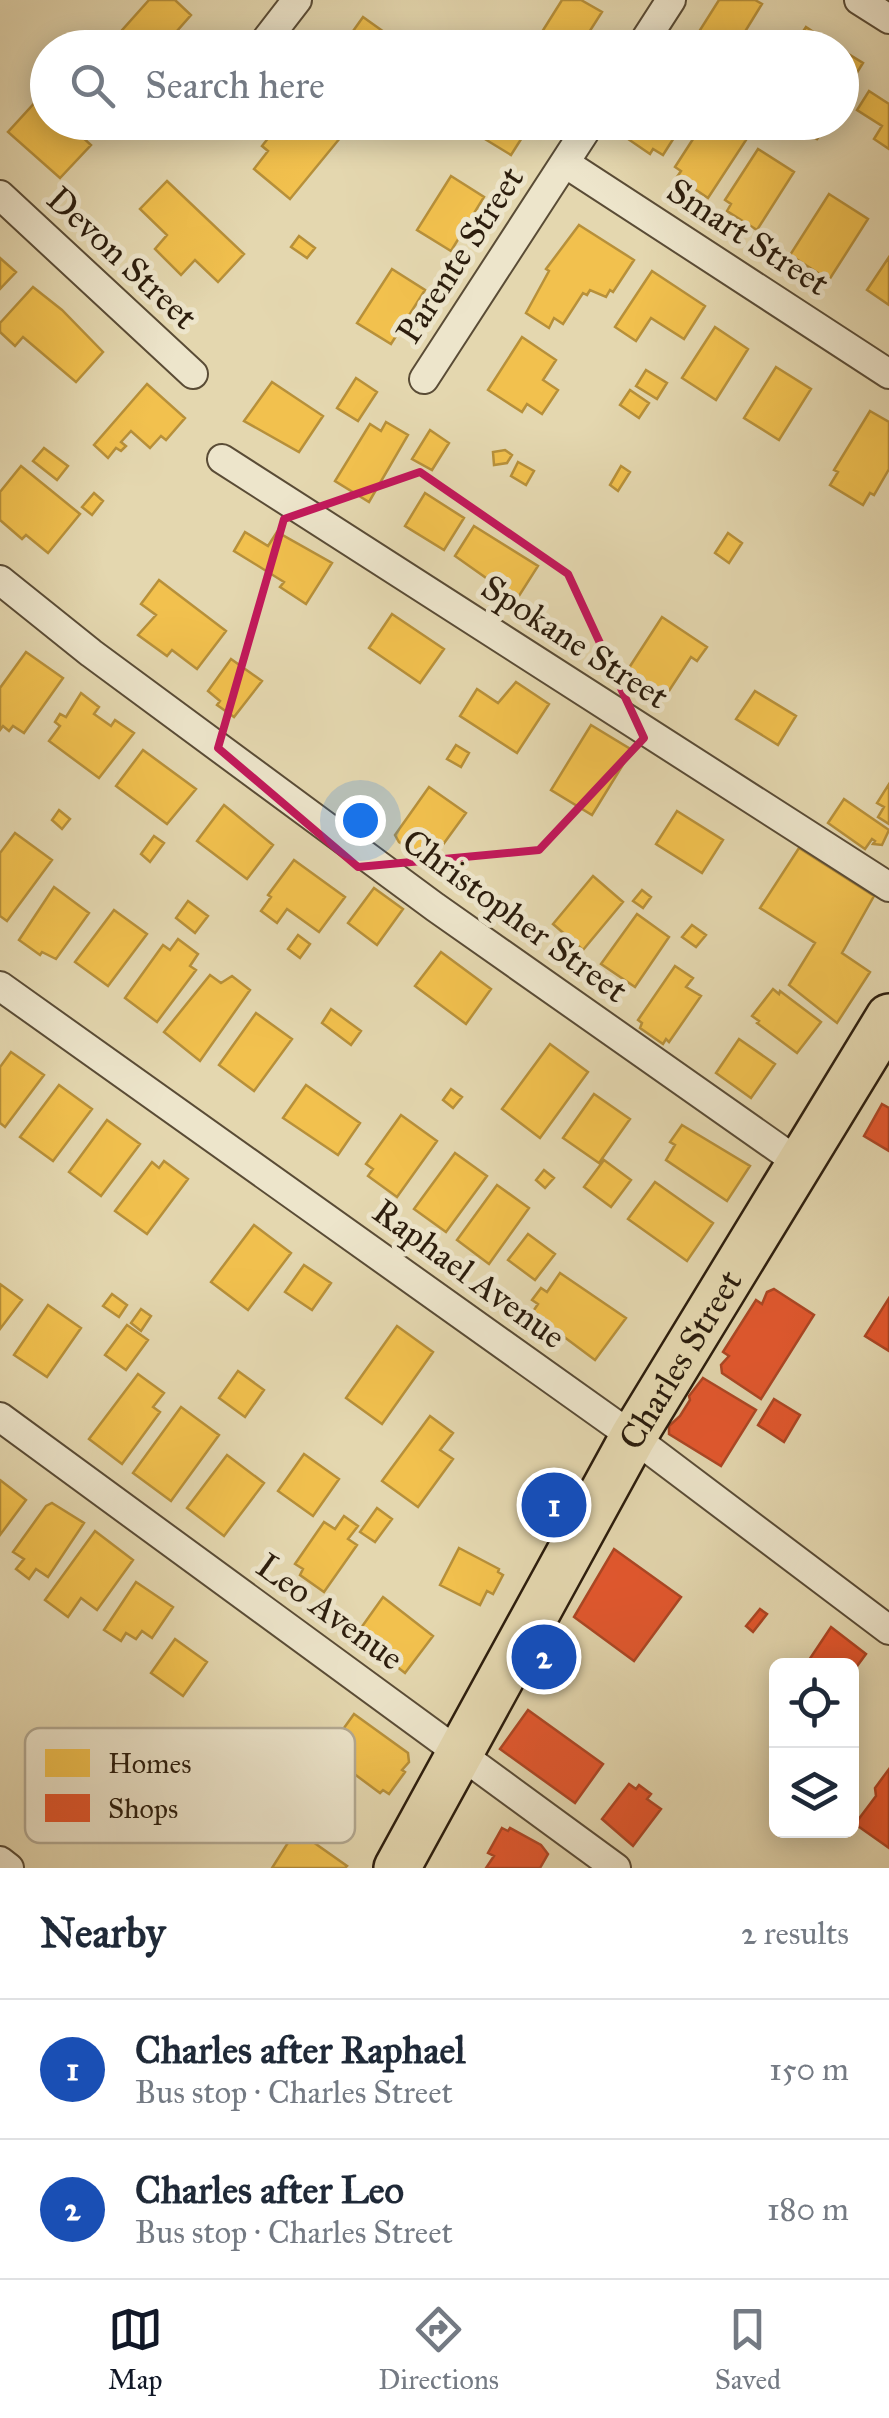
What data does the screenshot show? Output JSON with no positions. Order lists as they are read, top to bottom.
{
  "streets": {
    "main road": ["Charles Street"],
    "street": [
      "Smart Street",
      "Parente Street",
      "Devon Street",
      "Spokane Street",
      "Christopher Street",
      "Raphael Avenue",
      "Leo Avenue"
    ]
  },
  "crossings": [
    ["Smart Street", "Parente Street"],
    ["Christopher Street", "Charles Street"],
    ["Raphael Avenue", "Charles Street"],
    ["Charles Street", "Leo Avenue"]
  ],
  "legend": ["Homes", "Shops"],
  "page": {
    "search": "Search here",
    "pins": ["1", "2"],
    "heading": ["Nearby", "2 results"],
    "list": [
      {
        "mark": "1",
        "name": "Charles after Raphael",
        "note": "Bus stop · Charles Street",
        "value": "150 m"
      },
      {
        "mark": "2",
        "name": "Charles after Leo",
        "note": "Bus stop · Charles Street",
        "value": "180 m"
      }
    ],
    "nav": ["Map", "Directions", "Saved"]
  }
}
